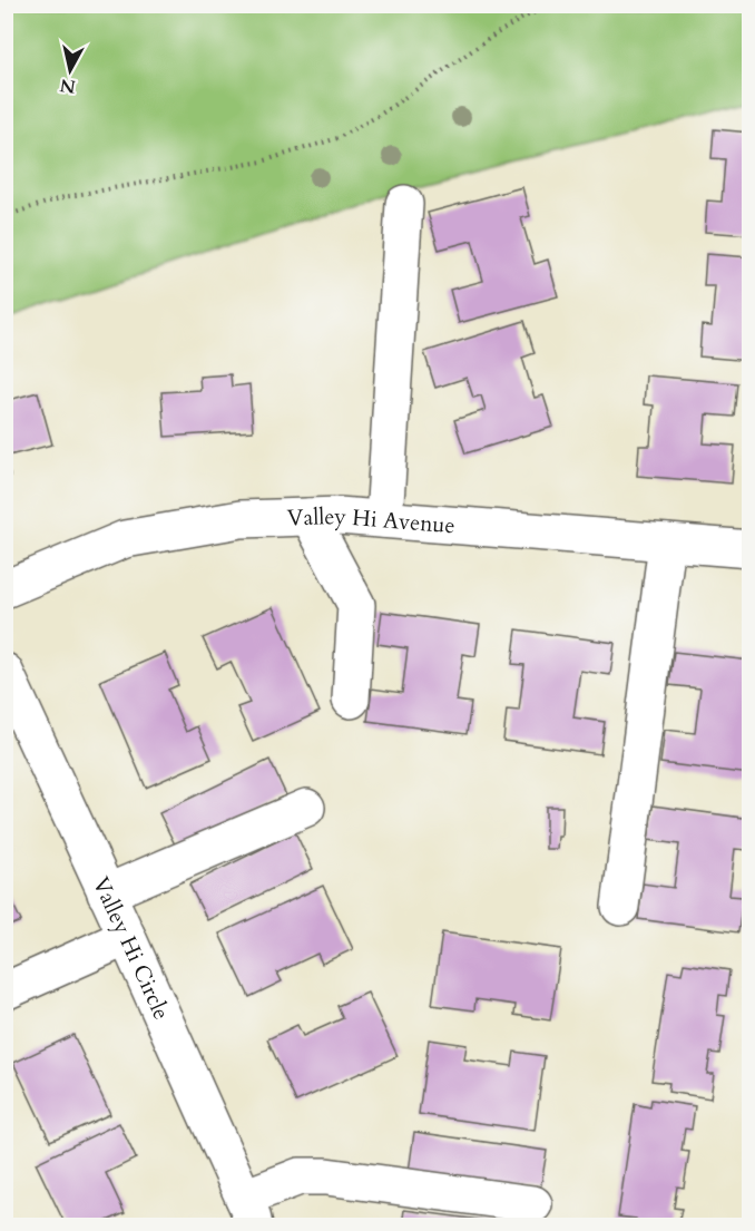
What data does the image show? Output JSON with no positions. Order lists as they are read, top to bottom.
{
  "streets": {
    "street": ["Valley Hi Avenue", "Valley Hi Circle"]
  },
  "north": "bottom"
}
